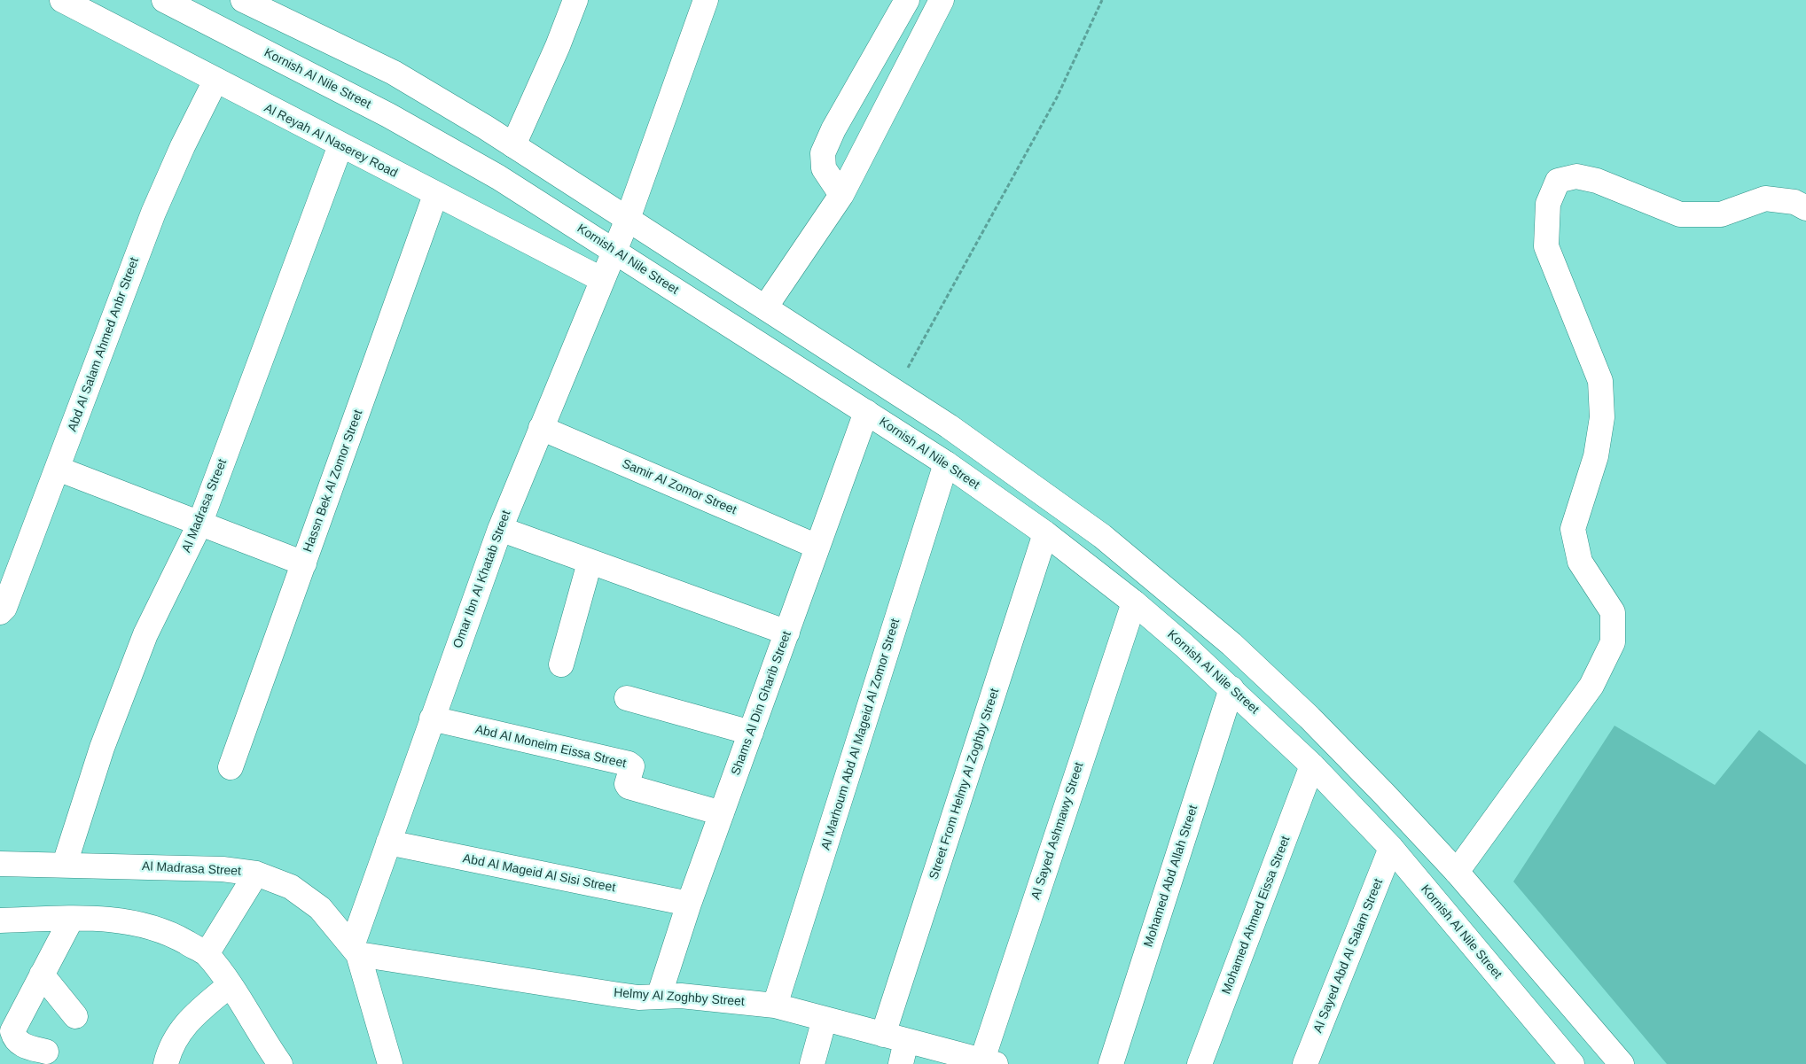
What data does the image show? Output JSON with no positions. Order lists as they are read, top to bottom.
{
  "streets": {
    "street": [
      "Kornish Al Nile Street",
      "Al Reyah Al Naserey Road",
      "Abd Al Salam Ahmed Anbr Street",
      "Hassn Bek Al Zomor Street",
      "Samir Al Zomor Street",
      "Al Madrasa Street",
      "Omar Ibn Al Khatab Street",
      "Shams Al Din Gharib Street",
      "Al Marhoum Abd Al Mageid Al Zomor Street",
      "Abd Al Moneim Eissa Street",
      "Street From Helmy Al Zoghby Street",
      "Al Sayed Ashmawy Street",
      "Abd Al Mageid Al Sisi Street",
      "Mohamed Abd Allah Street",
      "Mohamed Ahmed Eissa Street",
      "Al Sayed Abd Al Salam Street",
      "Helmy Al Zoghby Street"
    ]
  },
  "crossings": [
    ["Kornish Al Nile Street", "Omar Ibn Al Khatab Street"],
    ["Kornish Al Nile Street", "Shams Al Din Gharib Street"],
    ["Kornish Al Nile Street", "Al Marhoum Abd Al Mageid Al Zomor Street"],
    ["Kornish Al Nile Street", "Street From Helmy Al Zoghby Street"],
    ["Kornish Al Nile Street", "Al Sayed Ashmawy Street"],
    ["Kornish Al Nile Street", "Mohamed Abd Allah Street"],
    ["Kornish Al Nile Street", "Mohamed Ahmed Eissa Street"],
    ["Kornish Al Nile Street", "Al Sayed Abd Al Salam Street"],
    ["Al Reyah Al Naserey Road", "Abd Al Salam Ahmed Anbr Street"],
    ["Al Reyah Al Naserey Road", "Hassn Bek Al Zomor Street"],
    ["Al Reyah Al Naserey Road", "Al Madrasa Street"],
    ["Al Reyah Al Naserey Road", "Omar Ibn Al Khatab Street"],
    ["Samir Al Zomor Street", "Omar Ibn Al Khatab Street"],
    ["Samir Al Zomor Street", "Shams Al Din Gharib Street"],
    ["Al Madrasa Street", "Omar Ibn Al Khatab Street"],
    ["Al Madrasa Street", "Helmy Al Zoghby Street"],
    ["Omar Ibn Al Khatab Street", "Abd Al Moneim Eissa Street"],
    ["Omar Ibn Al Khatab Street", "Abd Al Mageid Al Sisi Street"],
    ["Omar Ibn Al Khatab Street", "Helmy Al Zoghby Street"],
    ["Shams Al Din Gharib Street", "Abd Al Moneim Eissa Street"],
    ["Shams Al Din Gharib Street", "Abd Al Mageid Al Sisi Street"],
    ["Shams Al Din Gharib Street", "Helmy Al Zoghby Street"],
    ["Al Marhoum Abd Al Mageid Al Zomor Street", "Helmy Al Zoghby Street"],
    ["Street From Helmy Al Zoghby Street", "Helmy Al Zoghby Street"],
    ["Al Sayed Ashmawy Street", "Helmy Al Zoghby Street"]
  ]
}
